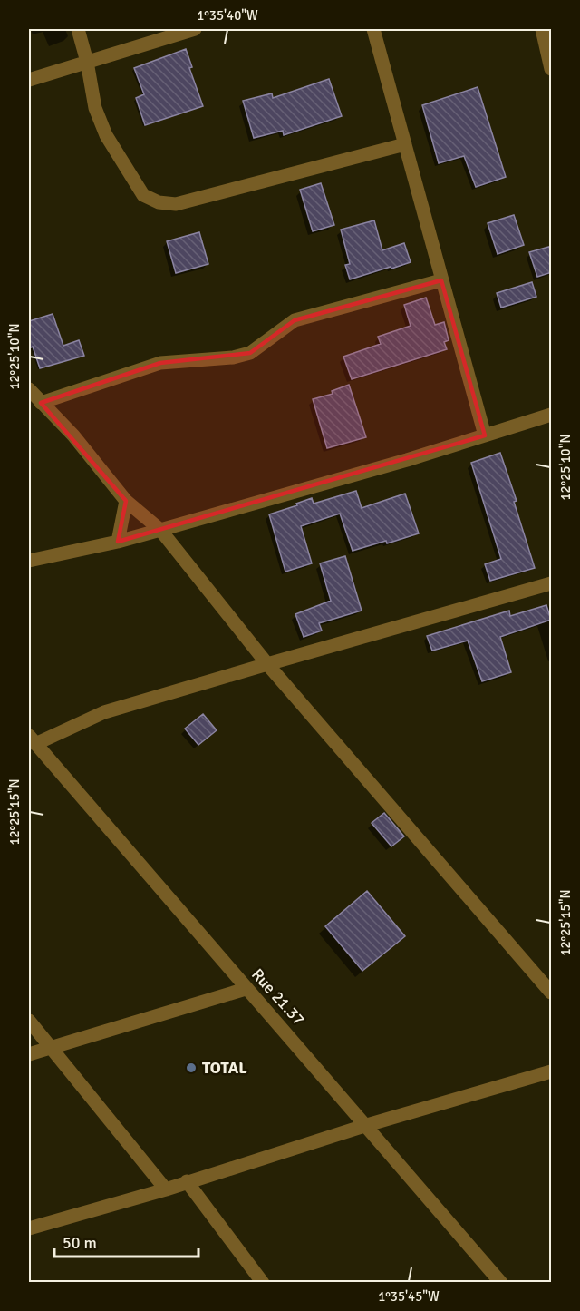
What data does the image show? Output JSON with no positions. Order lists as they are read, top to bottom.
{
  "streets": {
    "street": ["Rue 21.37"]
  },
  "places": ["TOTAL"],
  "scale_bar": "50 m",
  "coordinates": [
    "1°35'40\"W",
    "12°25'10\"N",
    "12°25'15\"N",
    "1°35'45\"W"
  ]
}
